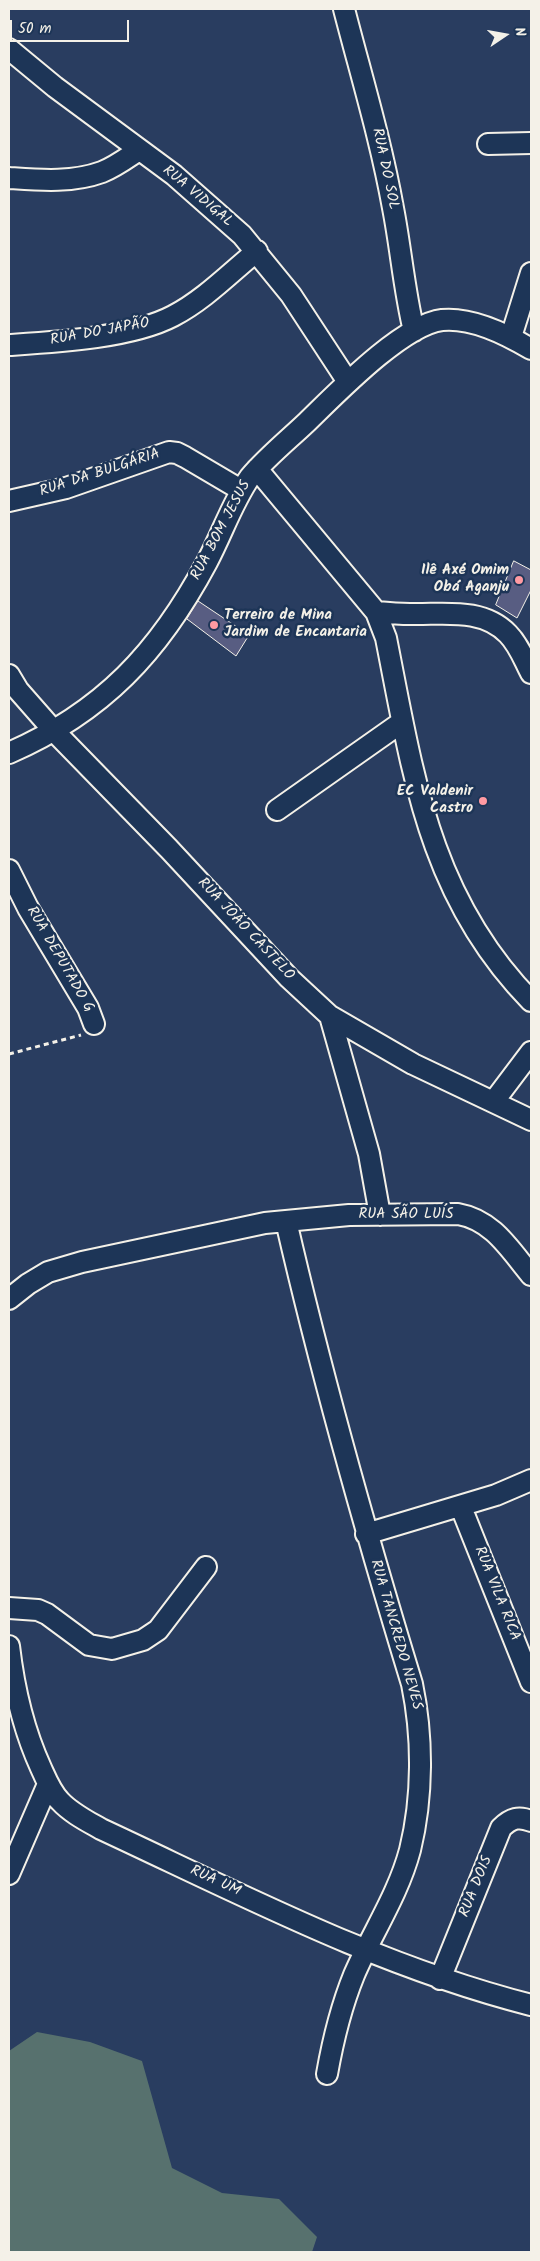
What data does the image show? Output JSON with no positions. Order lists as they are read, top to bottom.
{
  "streets": {
    "street": [
      "RUA DO SOL",
      "RUA VIDIGAL",
      "RUA DO JAPÃO",
      "RUA DA BULGÁRIA",
      "RUA BOM JESUS",
      "RUA JOÃO CASTELO",
      "RUA DEPUTADO G",
      "RUA SÃO LUÍS",
      "RUA VILA RICA",
      "RUA TANCREDO NEVES",
      "RUA UM",
      "RUA DOIS"
    ]
  },
  "crossings": [
    ["RUA DO SOL", "RUA BOM JESUS"],
    ["RUA VIDIGAL", "RUA DO JAPÃO"],
    ["RUA VIDIGAL", "RUA BOM JESUS"],
    ["RUA DA BULGÁRIA", "RUA BOM JESUS"],
    ["RUA BOM JESUS", "RUA JOÃO CASTELO"],
    ["RUA SÃO LUÍS", "RUA TANCREDO NEVES"],
    ["RUA TANCREDO NEVES", "RUA UM"],
    ["RUA UM", "RUA DOIS"]
  ],
  "places": ["Ilê Axé Omim Obá Aganju", "Terreiro de Mina Jardim de Encantaria", "EC Valdenir Castro"],
  "scale_bar": "50 m",
  "north": "right"
}
